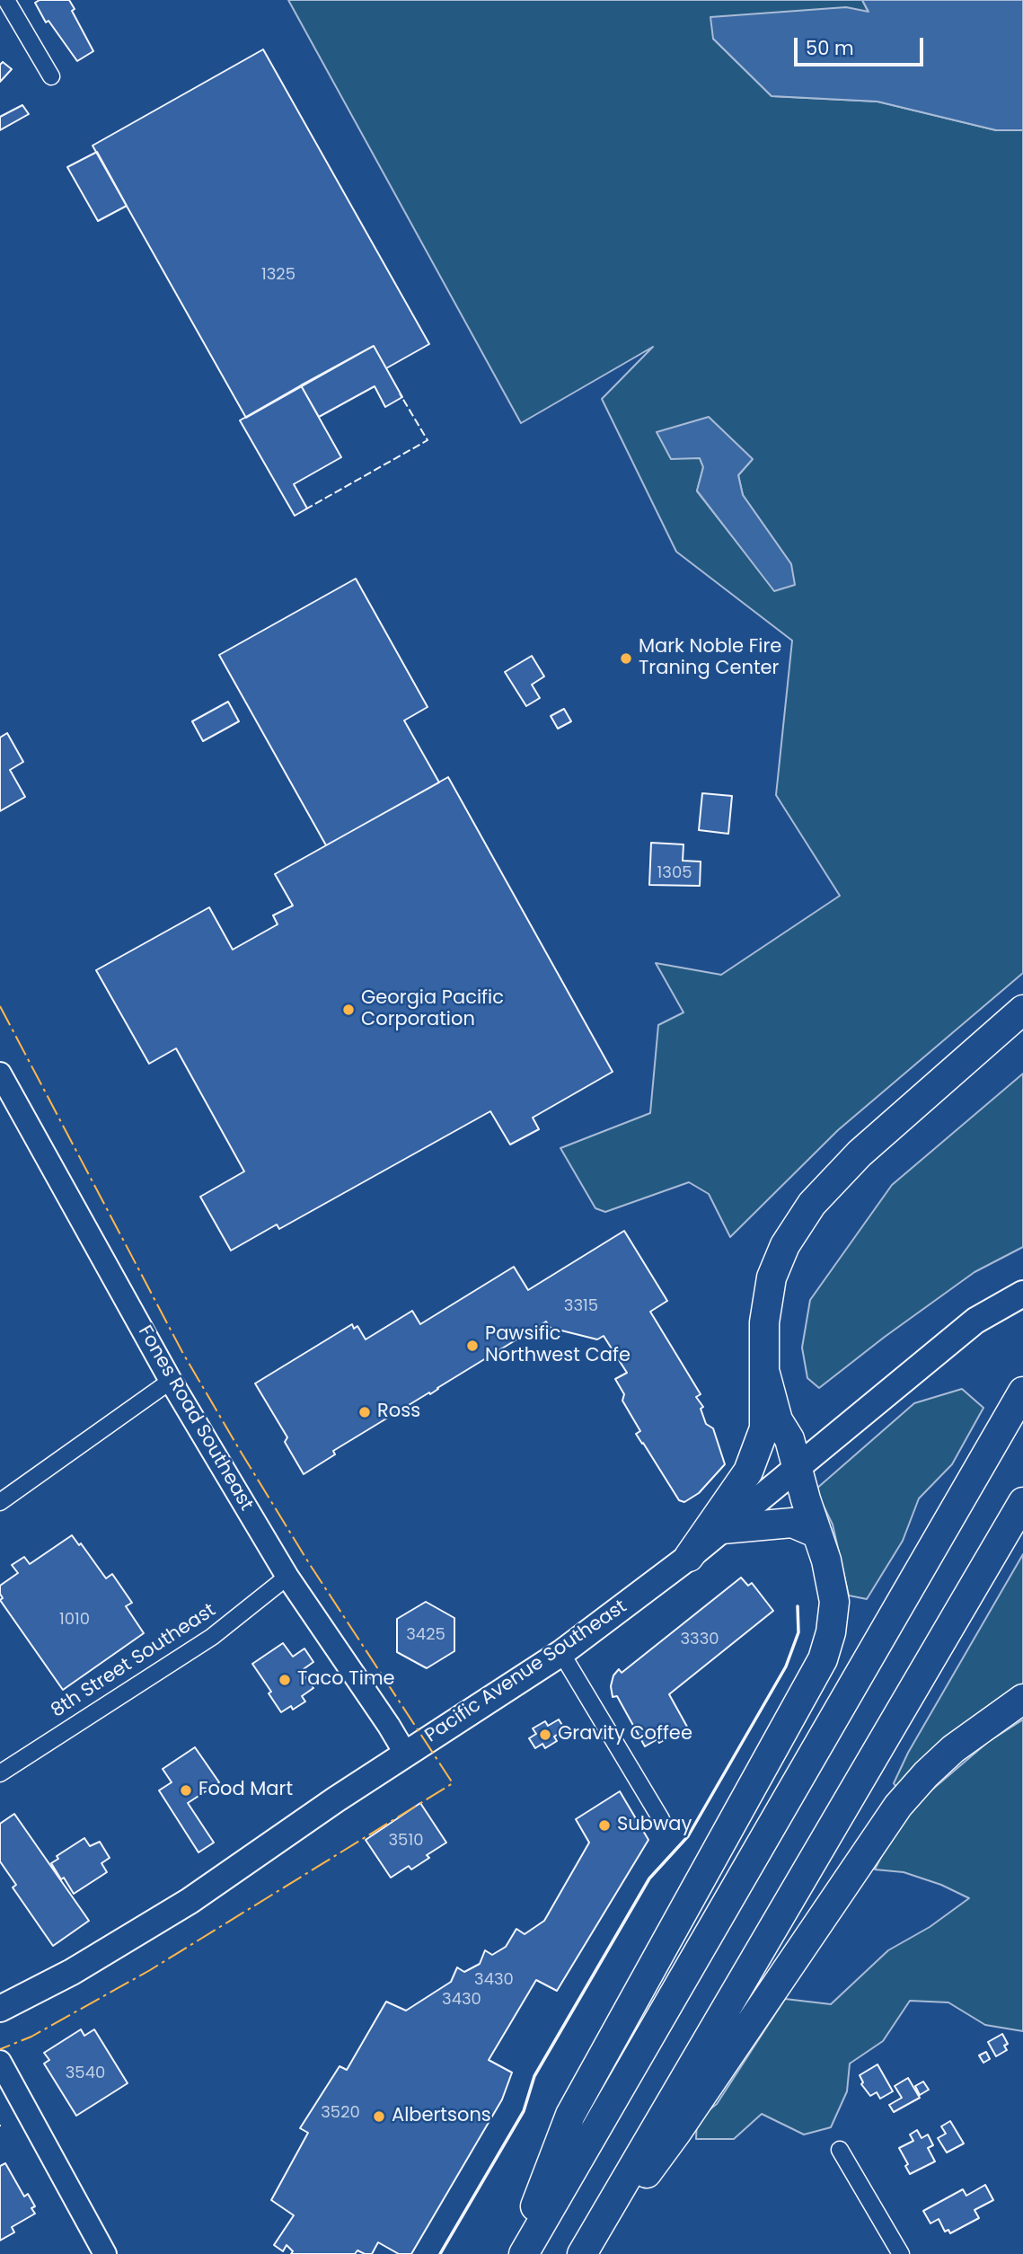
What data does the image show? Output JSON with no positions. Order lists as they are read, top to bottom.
{
  "streets": {
    "main road": ["Pacific Avenue Southeast"],
    "street": ["Fones Road Southeast", "8th Street Southeast"]
  },
  "crossings": [
    ["Fones Road Southeast", "8th Street Southeast"],
    ["Fones Road Southeast", "Pacific Avenue Southeast"]
  ],
  "places": [
    "Mark Noble Fire Traning Center",
    "Georgia Pacific Corporation",
    "Pawsific Northwest Cafe",
    "Ross",
    "Taco Time",
    "Gravity Coffee",
    "Food Mart",
    "Subway",
    "Albertsons"
  ],
  "house_numbers": [
    "1325",
    "1305",
    "3315",
    "1010",
    "3425",
    "3330",
    "3510",
    "3430",
    "3430",
    "3540",
    "3520"
  ],
  "scale_bar": "50 m"
}
